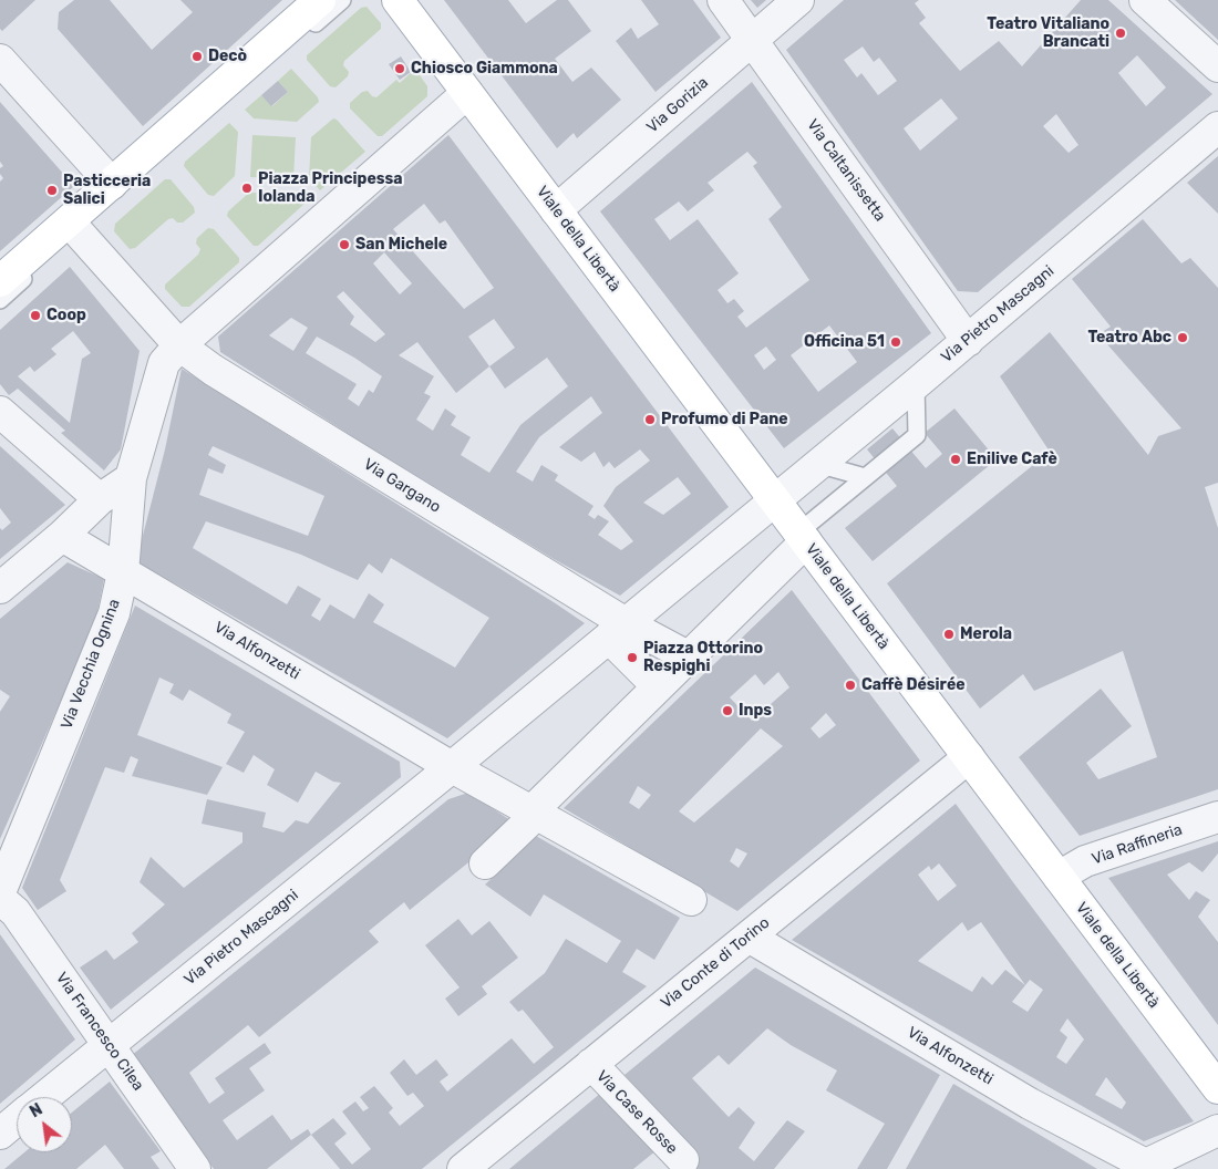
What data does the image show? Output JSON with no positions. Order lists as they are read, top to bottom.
{
  "streets": {
    "main road": ["Viale della Libertà"],
    "street": [
      "Via Gorizia",
      "Via Caltanissetta",
      "Via Pietro Mascagni",
      "Via Gargano",
      "Via Alfonzetti",
      "Via Vecchia Ognina",
      "Via Raffineria",
      "Via Conte di Torino",
      "Via Francesco Cilea",
      "Via Case Rosse"
    ]
  },
  "crossings": [
    ["Via Gorizia", "Via Caltanissetta"],
    ["Via Gorizia", "Viale della Libertà"],
    ["Via Caltanissetta", "Via Pietro Mascagni"],
    ["Viale della Libertà", "Via Pietro Mascagni"],
    ["Viale della Libertà", "Via Raffineria"],
    ["Viale della Libertà", "Via Conte di Torino"],
    ["Via Pietro Mascagni", "Via Gargano"],
    ["Via Pietro Mascagni", "Via Alfonzetti"],
    ["Via Pietro Mascagni", "Via Francesco Cilea"],
    ["Via Gargano", "Via Vecchia Ognina"],
    ["Via Alfonzetti", "Via Vecchia Ognina"],
    ["Via Alfonzetti", "Via Conte di Torino"],
    ["Via Conte di Torino", "Via Case Rosse"]
  ],
  "places": [
    "Teatro Vitaliano Brancati",
    "Decò",
    "Chiosco Giammona",
    "Piazza Principessa Iolanda",
    "Pasticceria Salici",
    "San Michele",
    "Coop",
    "Teatro Abc",
    "Officina 51",
    "Profumo di Pane",
    "Enilive Cafè",
    "Merola",
    "Piazza Ottorino Respighi",
    "Caffè Désirée",
    "Inps"
  ],
  "north": "top left"
}
